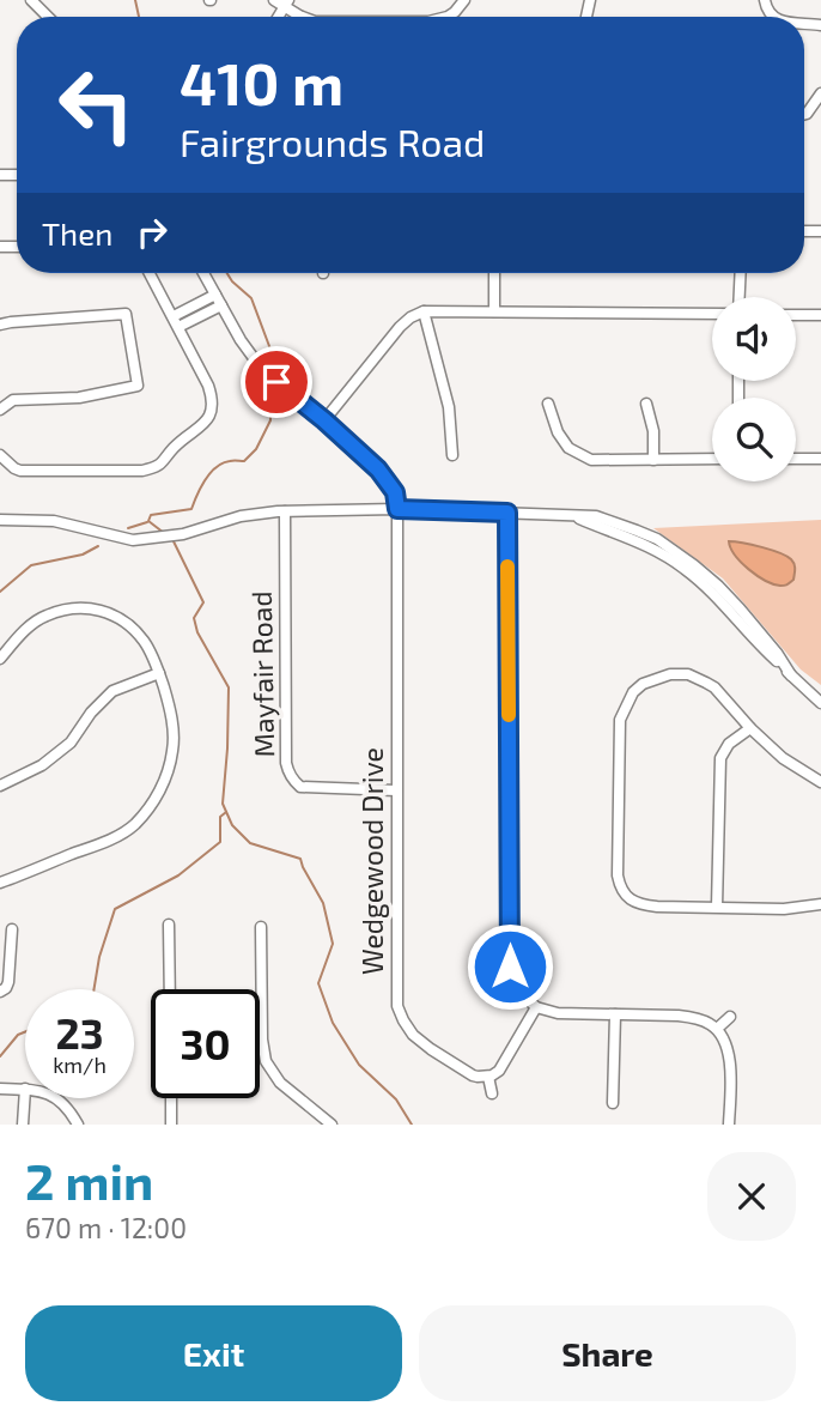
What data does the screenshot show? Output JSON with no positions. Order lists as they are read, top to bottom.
{
  "streets": {
    "street": ["Mayfair Road", "Wedgewood Drive"]
  },
  "crossings": [
    ["Mayfair Road", "Wedgewood Drive"]
  ],
  "page": {
    "turn": ["410 m", "Fairgrounds Road"],
    "then": "Then",
    "speed": "23 km/h",
    "limit": "30",
    "heading": ["2 min", "670 m · 12:00"],
    "buttons": ["Exit", "Share"]
  }
}
